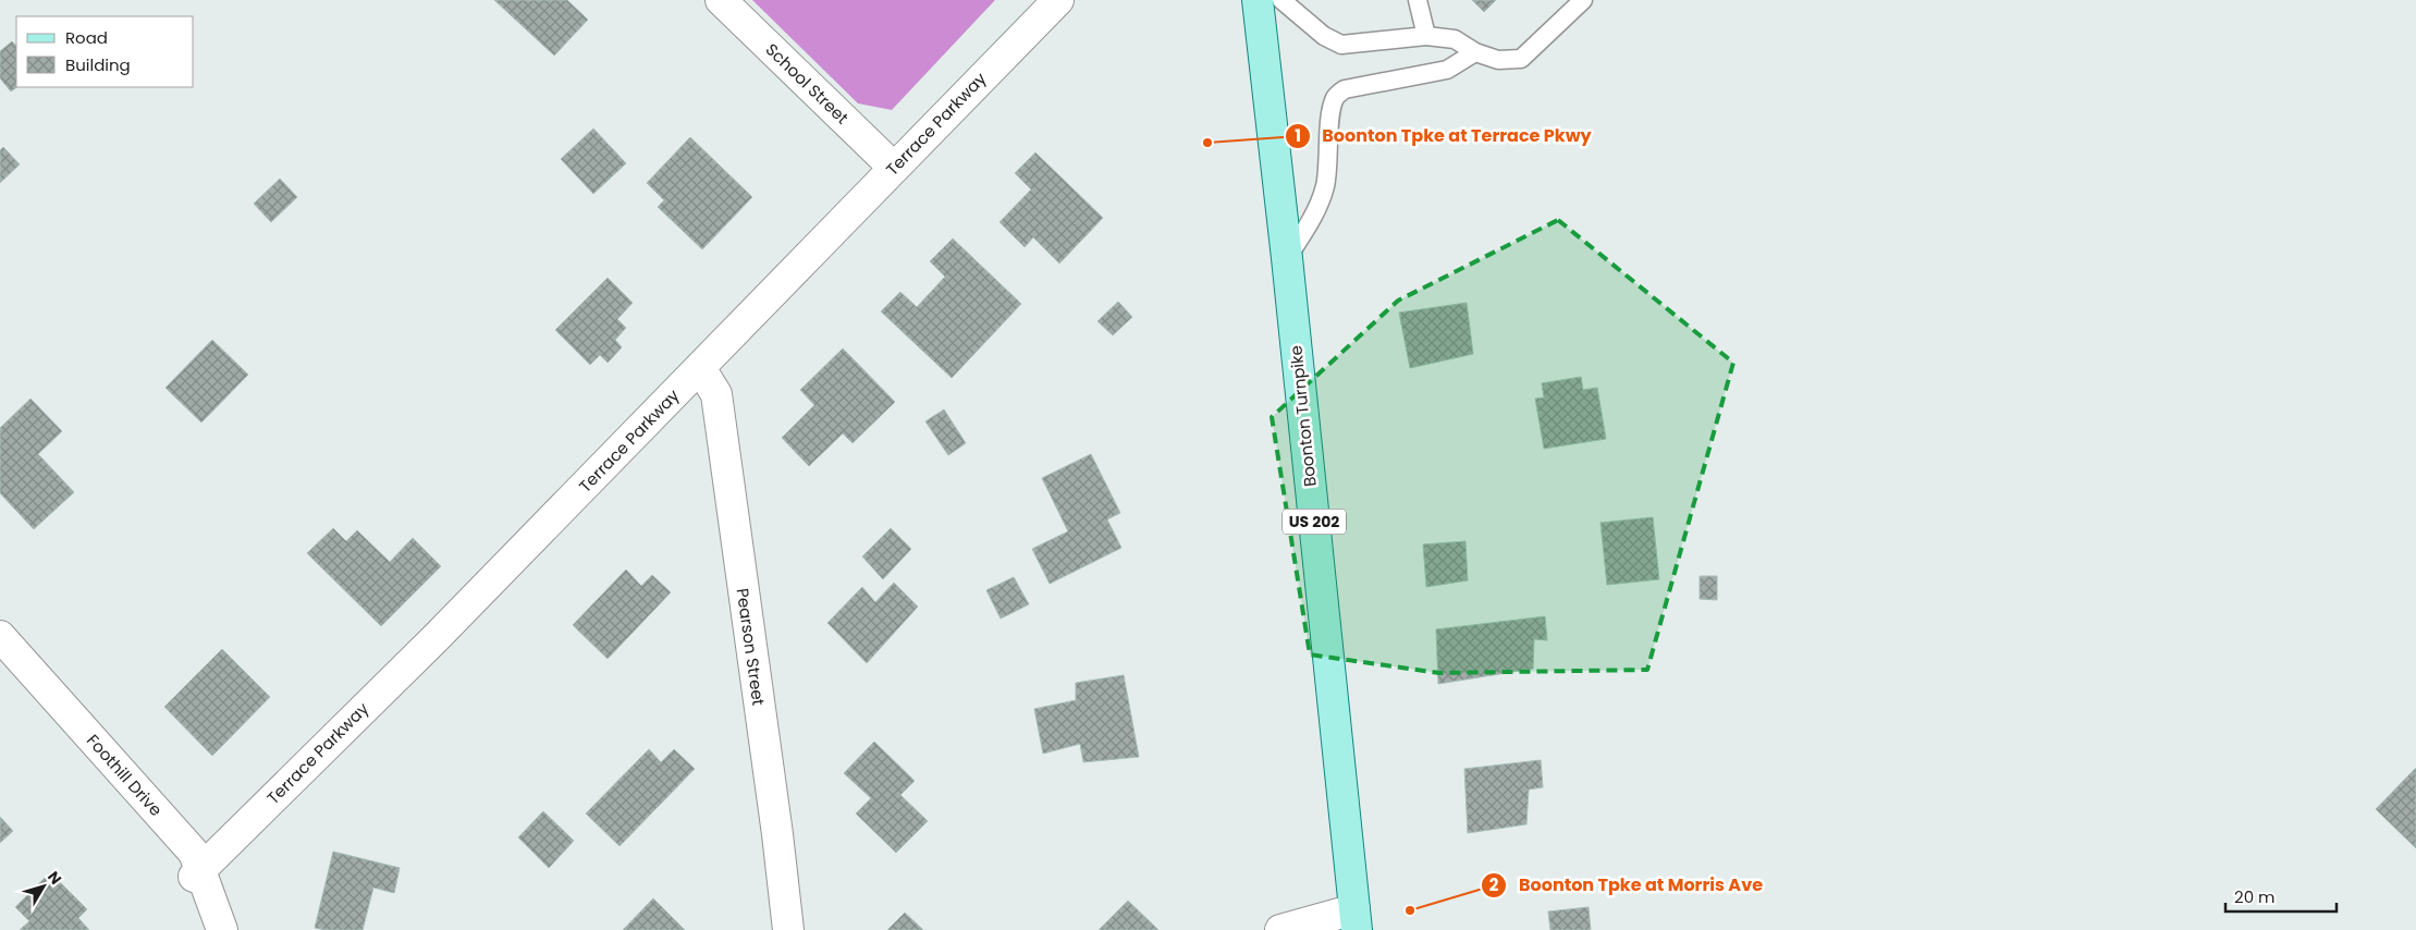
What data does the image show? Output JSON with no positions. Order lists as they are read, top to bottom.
{
  "streets": {
    "main road": ["Boonton Turnpike", "US 202"],
    "street": [
      "School Street",
      "Terrace Parkway",
      "Pearson Street",
      "Foothill Drive"
    ]
  },
  "crossings": [
    ["School Street", "Terrace Parkway"],
    ["Terrace Parkway", "Pearson Street"],
    ["Terrace Parkway", "Foothill Drive"]
  ],
  "places": ["Boonton Tpke at Terrace Pkwy", "Boonton Tpke at Morris Ave"],
  "legend": ["Road", "Building"],
  "scale_bar": "20 m",
  "north": "top right"
}
